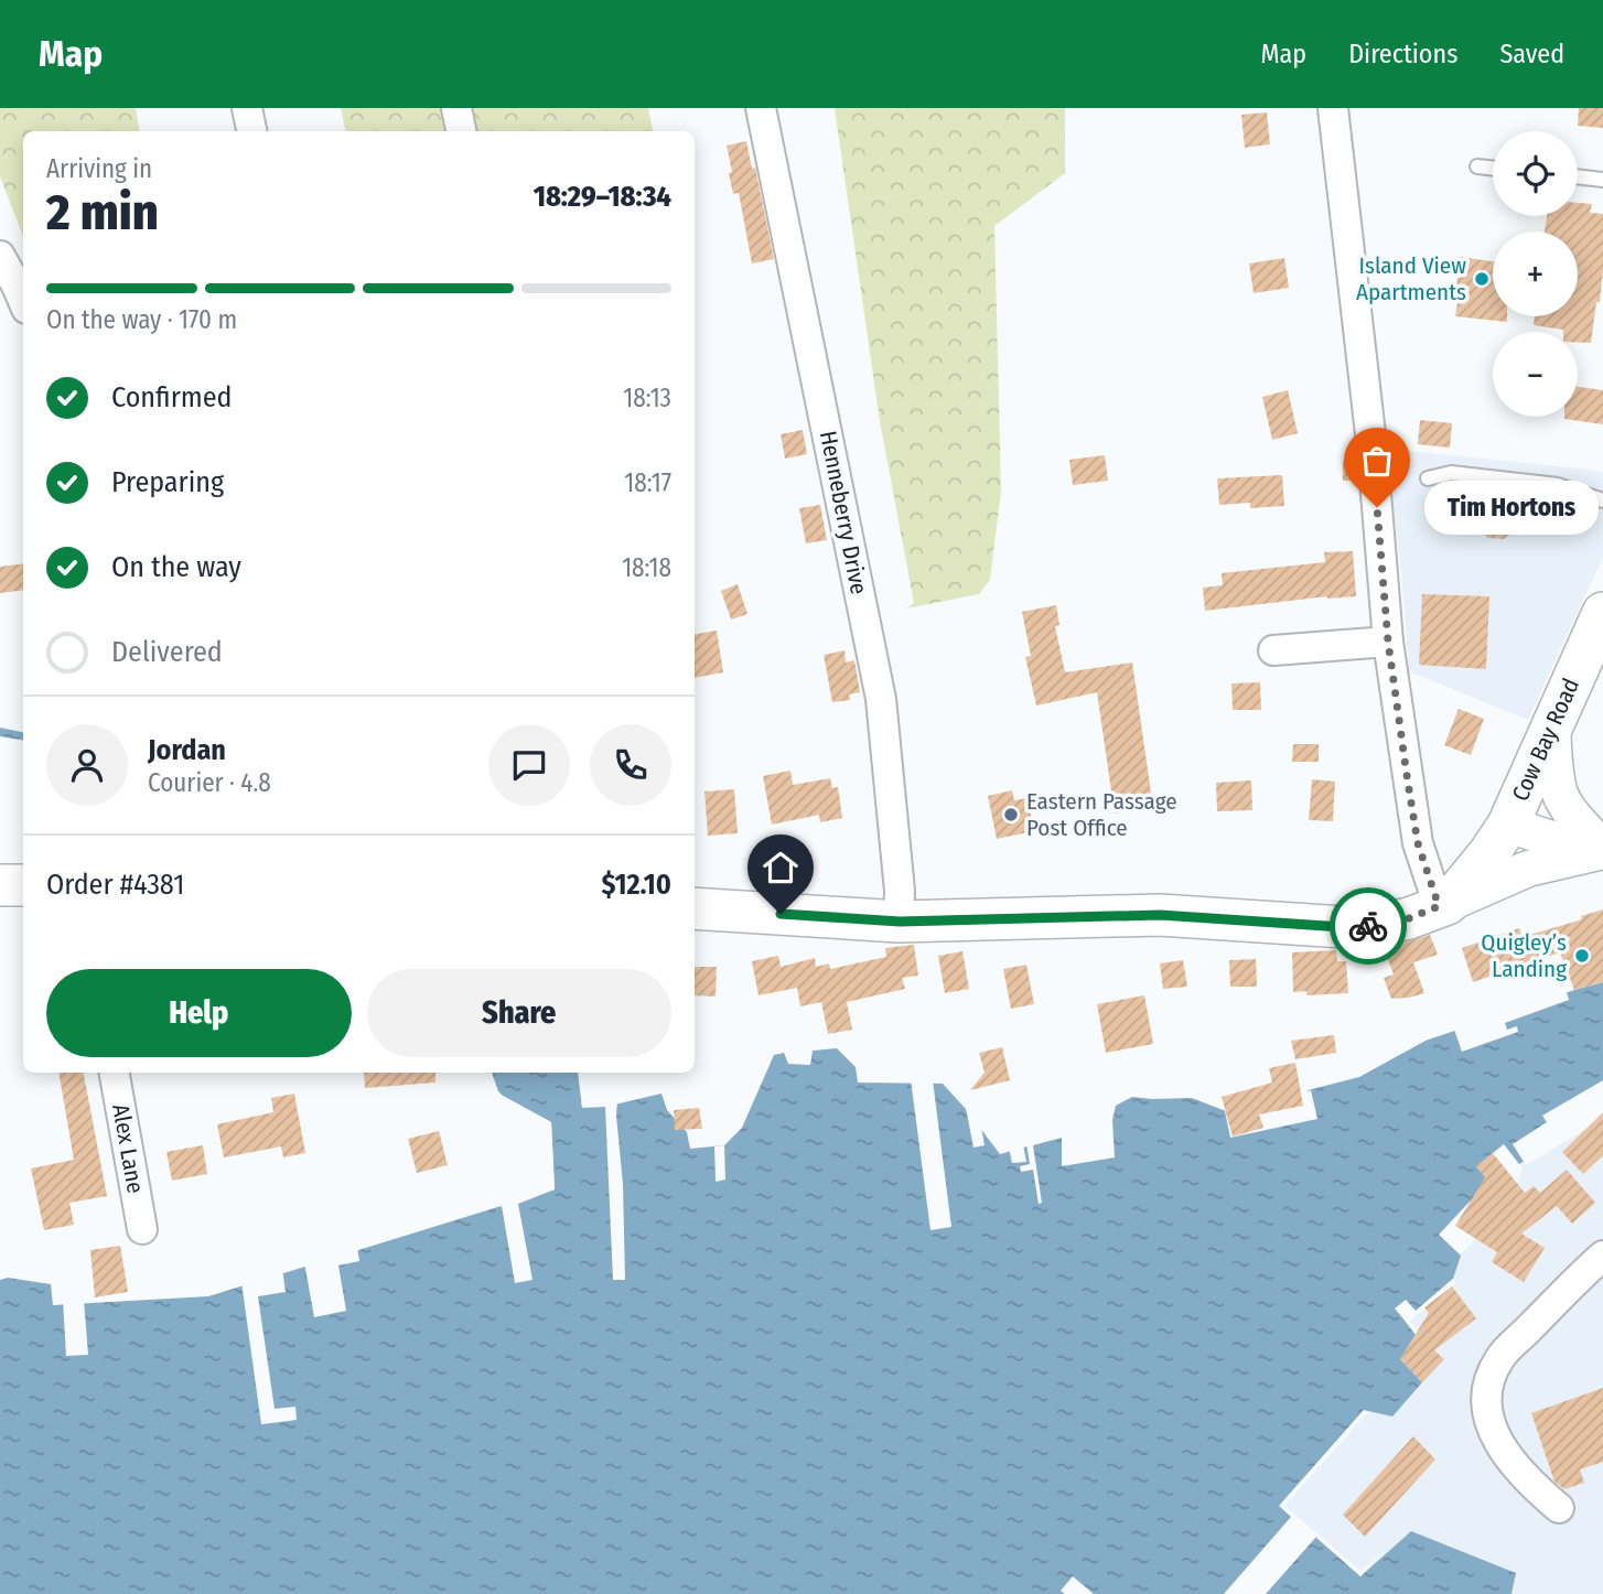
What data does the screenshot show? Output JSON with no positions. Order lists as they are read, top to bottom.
{
  "streets": {
    "main road": ["Cow Bay Road"],
    "street": ["Henneberry Drive", "Alex Lane"]
  },
  "places": [
    "Island View Apartments",
    "Tim Hortons",
    "Eastern Passage Post Office",
    "Quigley’s Landing"
  ],
  "page": {
    "header": "Map",
    "nav": ["Map", "Directions", "Saved"],
    "map_buttons": ["+", "−"],
    "heading": ["2 min", "Arriving in", "18:29–18:34"],
    "panel": [
      "Jordan",
      "Courier · 4.8",
      "Order #4381",
      "$12.10"
    ],
    "bar": "On the way · 170 m",
    "list": [
      ["Confirmed", "18:13"],
      ["Preparing", "18:17"],
      ["On the way", "18:18"],
      "Delivered"
    ],
    "bubble": "Tim Hortons",
    "buttons": ["Help", "Share"]
  }
}
